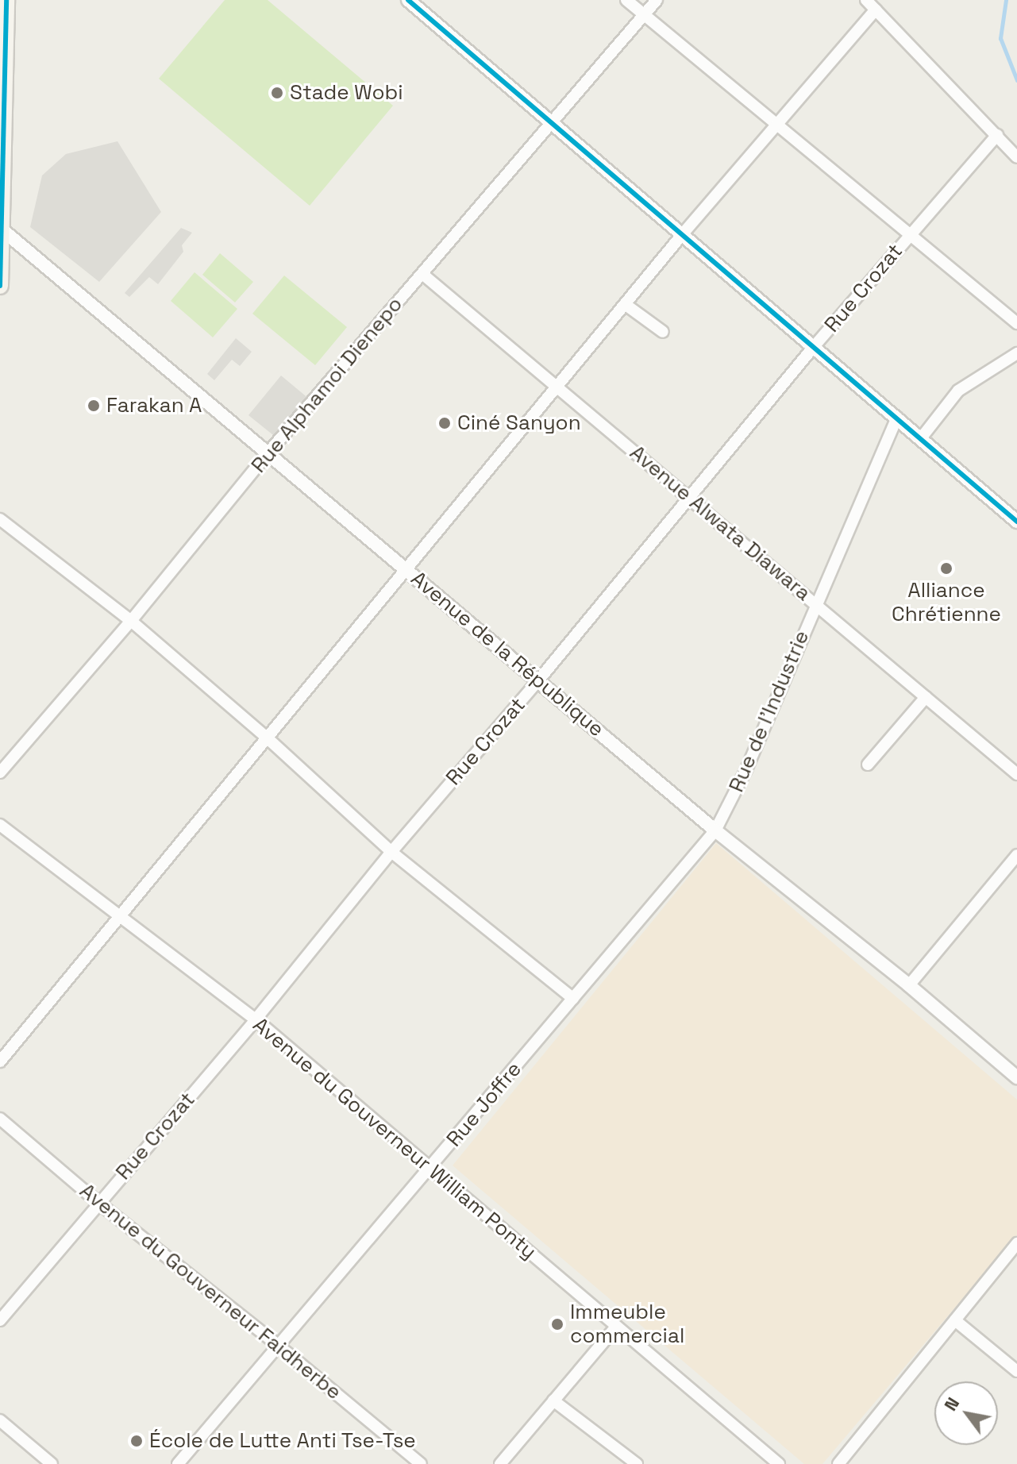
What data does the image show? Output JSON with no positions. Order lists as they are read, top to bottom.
{
  "streets": {
    "street": [
      "Rue Crozat",
      "Rue Alphamoi Dienepo",
      "Avenue Alwata Diawara",
      "Avenue de la République",
      "Rue de l'Industrie",
      "Rue Joffre",
      "Avenue du Gouverneur William Ponty",
      "Avenue du Gouverneur Faidherbe"
    ]
  },
  "crossings": [
    ["Rue Crozat", "Avenue Alwata Diawara"],
    ["Rue Crozat", "Avenue de la République"],
    ["Rue Crozat", "Avenue du Gouverneur William Ponty"],
    ["Rue Crozat", "Avenue du Gouverneur Faidherbe"],
    ["Rue Alphamoi Dienepo", "Avenue Alwata Diawara"],
    ["Rue Alphamoi Dienepo", "Avenue de la République"],
    ["Avenue Alwata Diawara", "Rue de l'Industrie"],
    ["Avenue de la République", "Rue de l'Industrie"],
    ["Avenue de la République", "Rue Joffre"],
    ["Rue de l'Industrie", "Rue Joffre"],
    ["Rue Joffre", "Avenue du Gouverneur William Ponty"],
    ["Rue Joffre", "Avenue du Gouverneur Faidherbe"]
  ],
  "places": [
    "Stade Wobi",
    "Farakan A",
    "Ciné Sanyon",
    "Alliance Chrétienne",
    "Immeuble commercial",
    "École de Lutte Anti Tse-Tse"
  ],
  "north": "top left"
}
